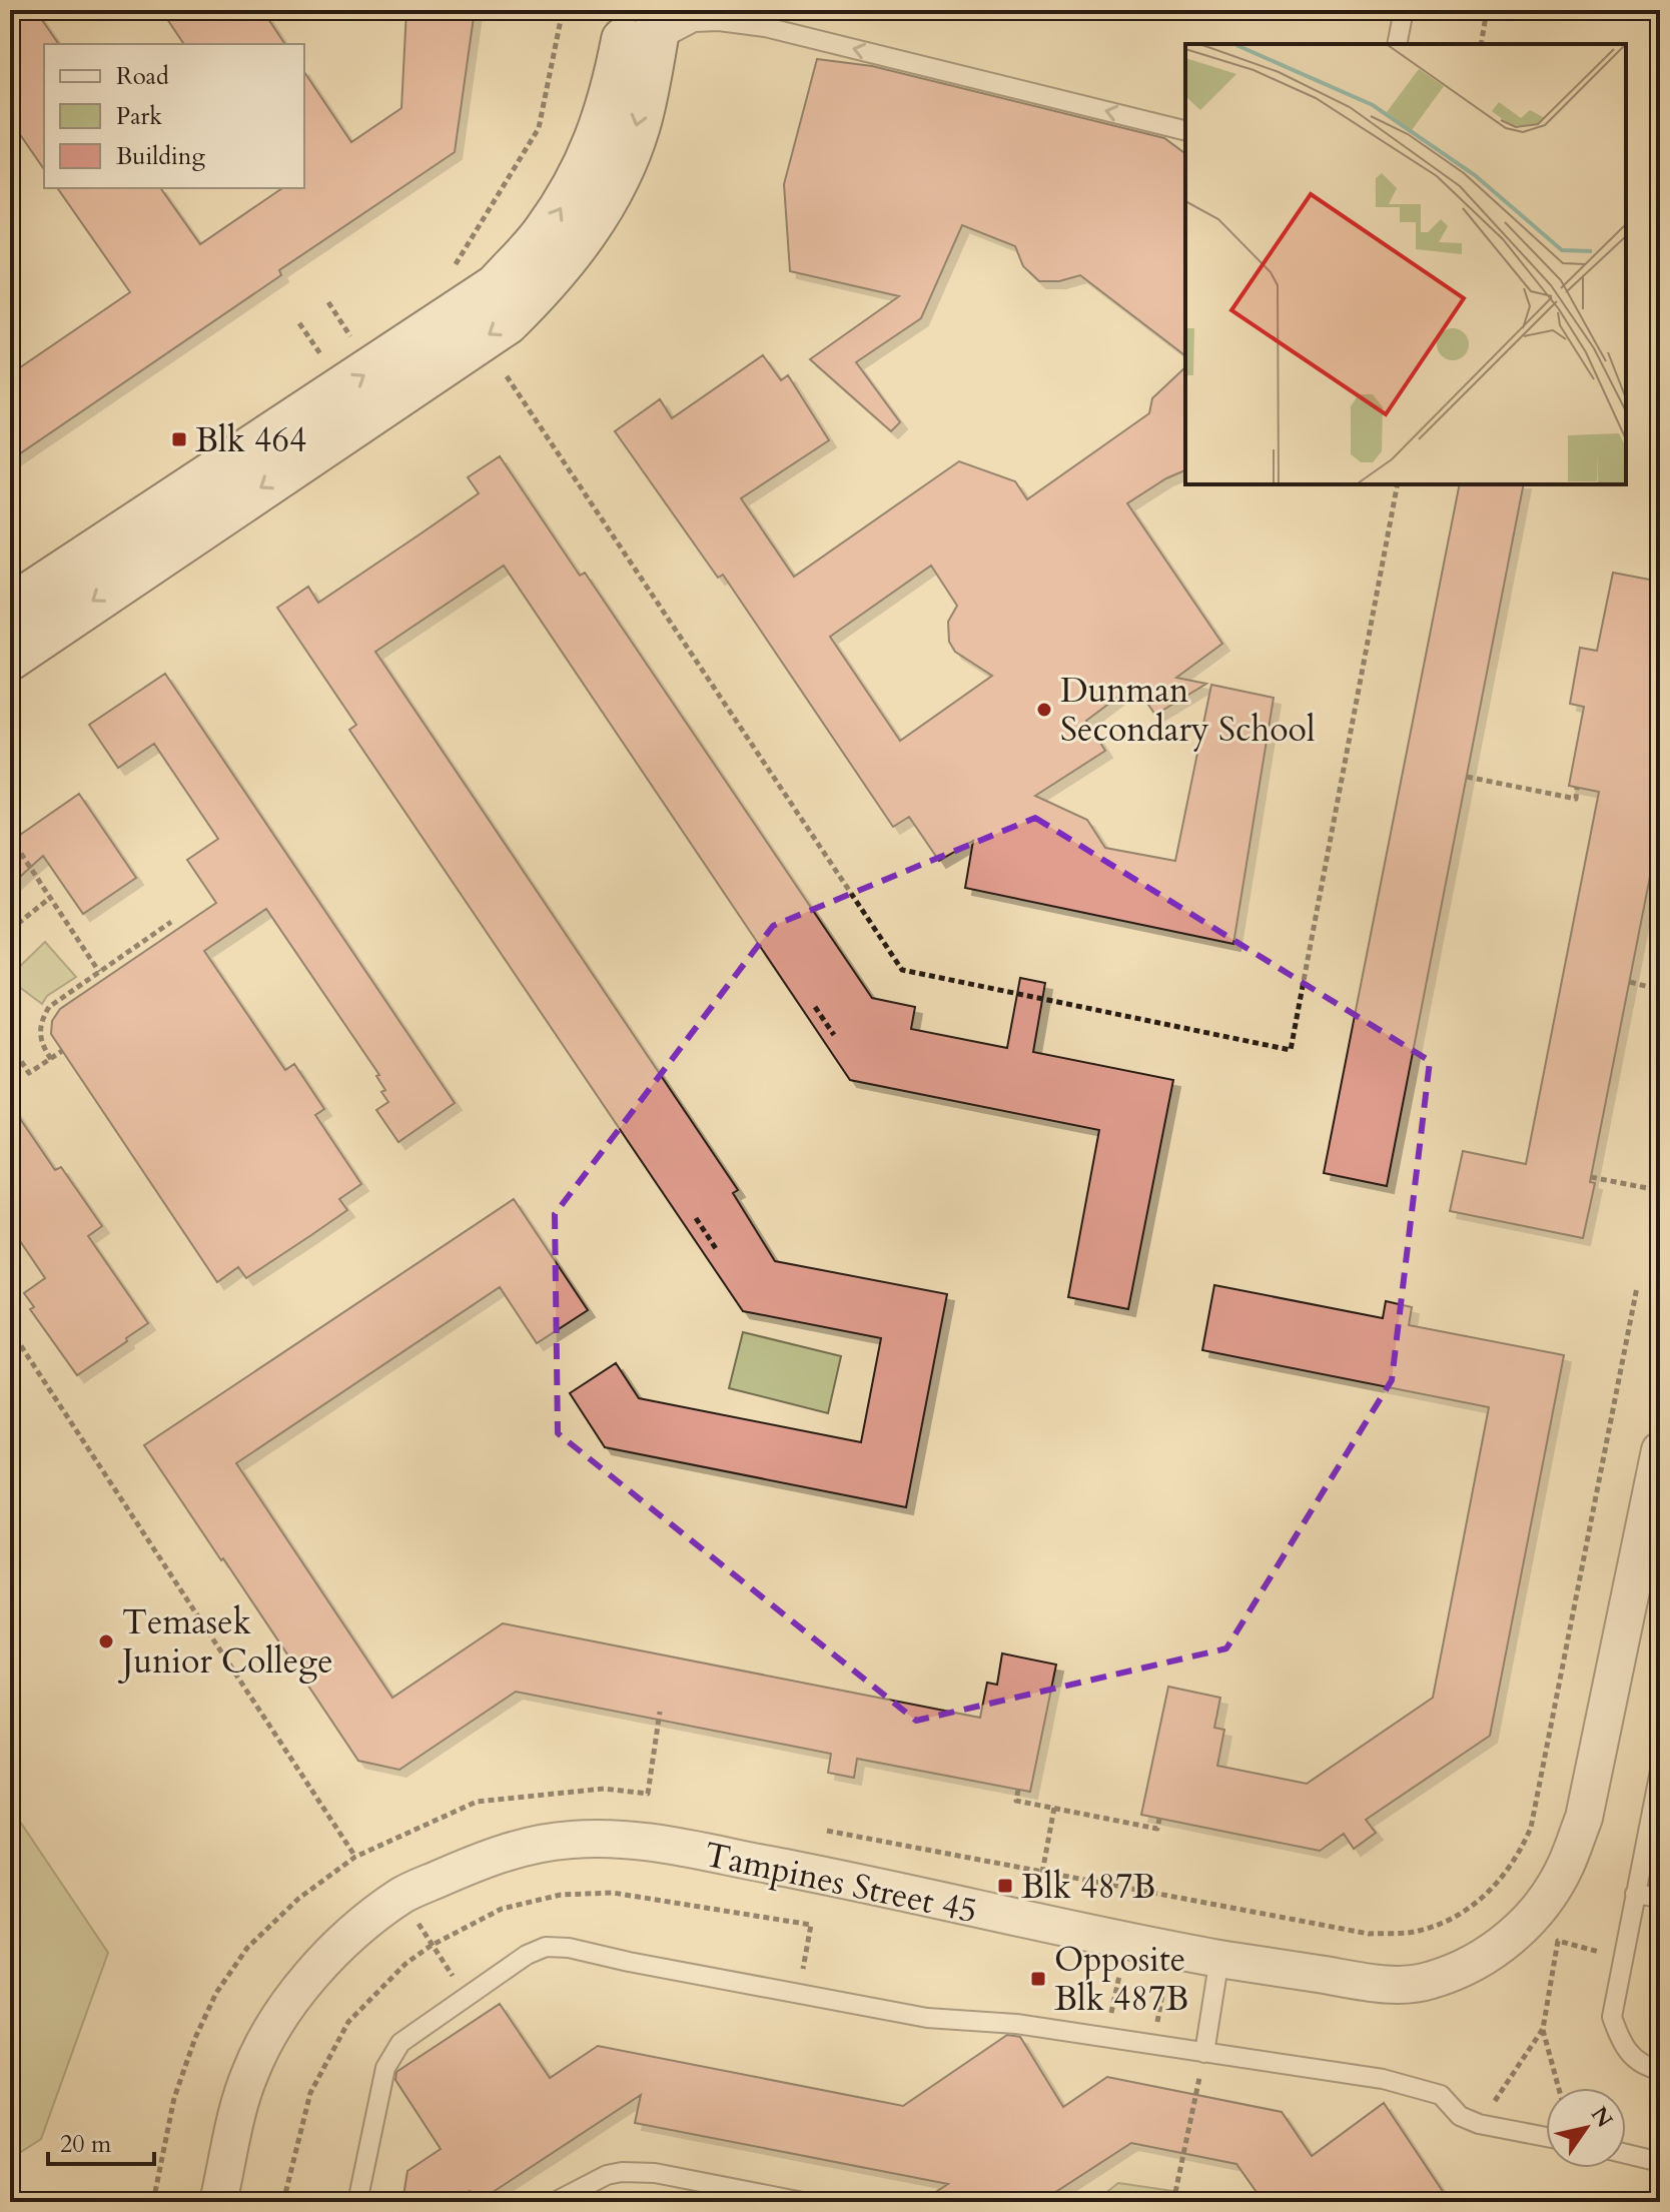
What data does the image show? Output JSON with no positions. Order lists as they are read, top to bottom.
{
  "streets": {
    "street": ["Tampines Street 45"]
  },
  "places": {
    "transit": ["Blk 464", "Blk 487B", "Opposite Blk 487B"],
    "other": ["Dunman Secondary School", "Temasek Junior College"]
  },
  "legend": ["Road", "Park", "Building"],
  "scale_bar": "20 m",
  "north": "top right"
}
